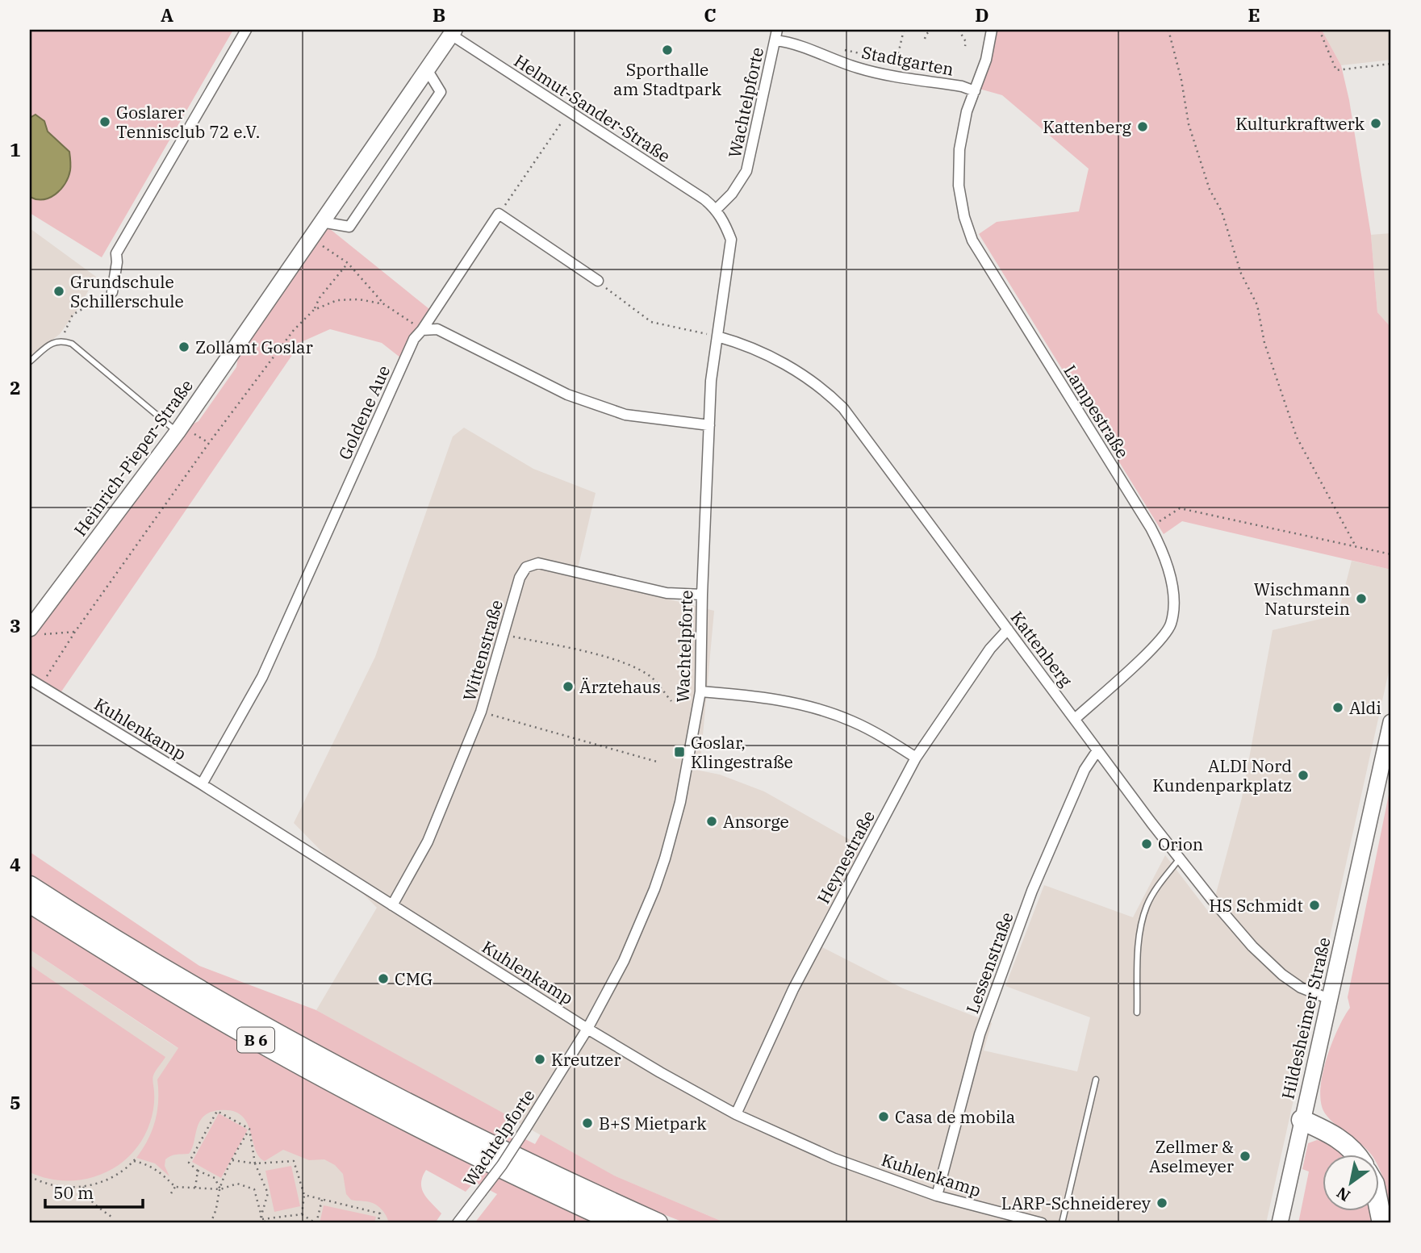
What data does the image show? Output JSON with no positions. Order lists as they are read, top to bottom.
{
  "streets": {
    "highway": ["B 6"],
    "street": [
      "Stadtgarten",
      "Wachtelpforte",
      "Helmut-Sander-Straße",
      "Lampestraße",
      "Goldene Aue",
      "Heinrich-Pieper-Straße",
      "Kattenberg",
      "Wittenstraße",
      "Kuhlenkamp",
      "Heynestraße",
      "Lessenstraße",
      "Hildesheimer Straße"
    ]
  },
  "crossings": [
    ["Stadtgarten", "Wachtelpforte"],
    ["Stadtgarten", "Lampestraße"],
    ["Wachtelpforte", "Helmut-Sander-Straße"],
    ["Wachtelpforte", "Kattenberg"],
    ["Wachtelpforte", "Wittenstraße"],
    ["Wachtelpforte", "Kuhlenkamp"],
    ["Helmut-Sander-Straße", "Heinrich-Pieper-Straße"],
    ["Lampestraße", "Kattenberg"],
    ["Goldene Aue", "Kuhlenkamp"],
    ["Kattenberg", "Heynestraße"],
    ["Kattenberg", "Lessenstraße"],
    ["Kattenberg", "Hildesheimer Straße"],
    ["Wittenstraße", "Kuhlenkamp"],
    ["Kuhlenkamp", "Heynestraße"],
    ["Kuhlenkamp", "Lessenstraße"]
  ],
  "places": {
    "other": [
      "Sporthalle am Stadtpark",
      "Goslarer Tennisclub 72 e.V.",
      "Kulturkraftwerk",
      "Kattenberg",
      "Grundschule Schillerschule",
      "Zollamt Goslar",
      "Wischmann Naturstein",
      "Ärztehaus",
      "Aldi",
      "ALDI Nord Kundenparkplatz",
      "Ansorge",
      "Orion",
      "HS Schmidt",
      "CMG",
      "Kreutzer",
      "Casa de mobila",
      "B+S Mietpark",
      "Zellmer & Aselmeyer",
      "LARP-Schneiderey"
    ],
    "transit": ["Goslar, Klingestraße"]
  },
  "scale_bar": "50 m",
  "north": "bottom left",
  "grid": {
    "columns": [
      "A",
      "B",
      "C",
      "D",
      "E"
    ],
    "rows": [
      "1",
      "2",
      "3",
      "4",
      "5"
    ]
  }
}
